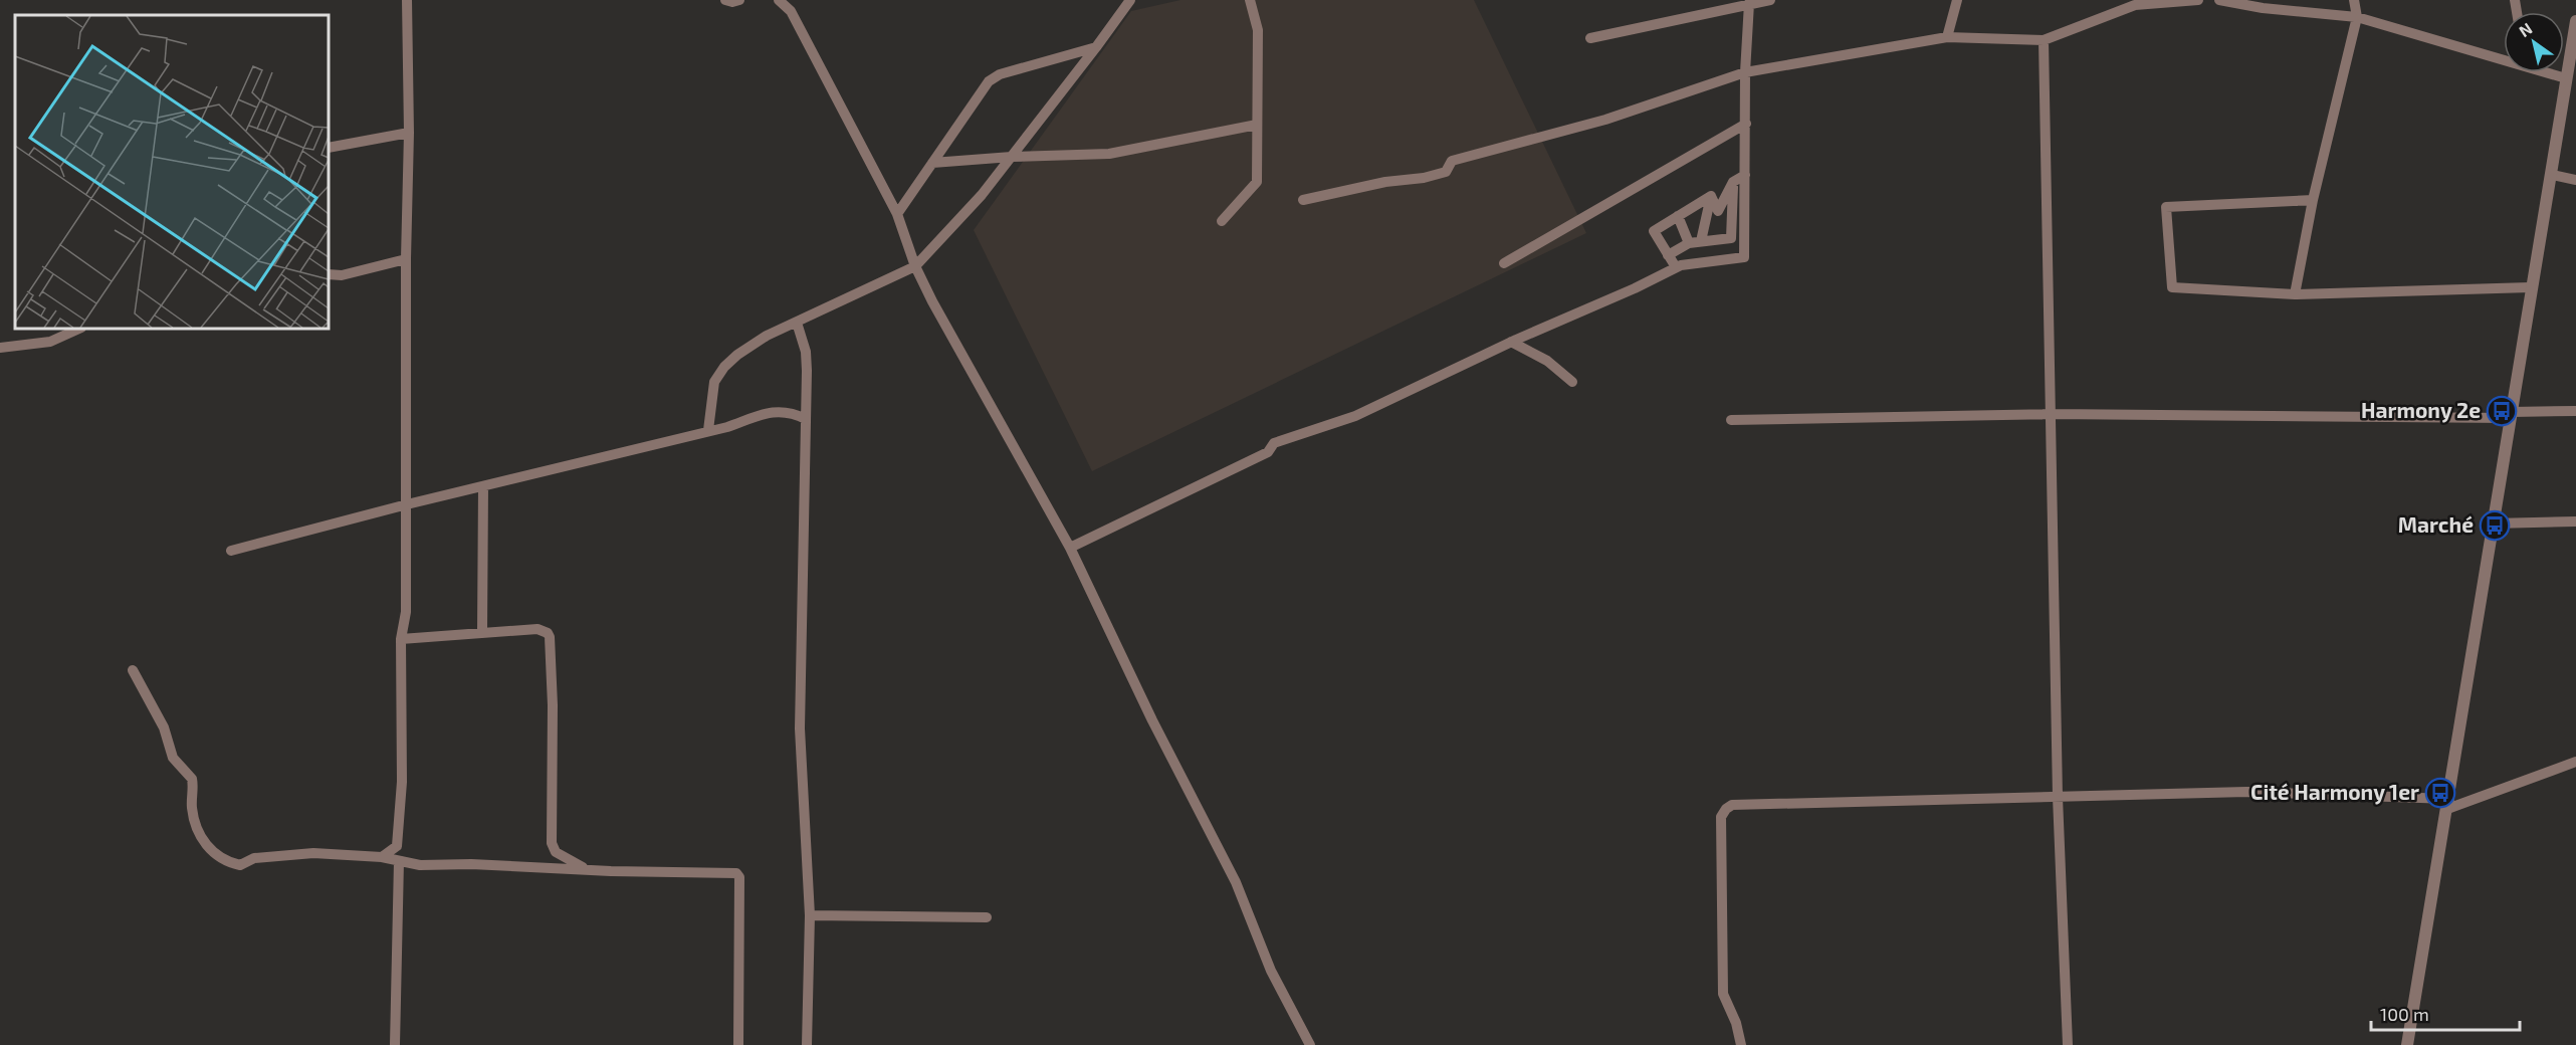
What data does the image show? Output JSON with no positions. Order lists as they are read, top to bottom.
{
  "places": {
    "bus stop": ["Harmony 2e", "Marché", "Cité Harmony 1er"]
  },
  "scale_bar": "100 m",
  "north": "top left"
}
